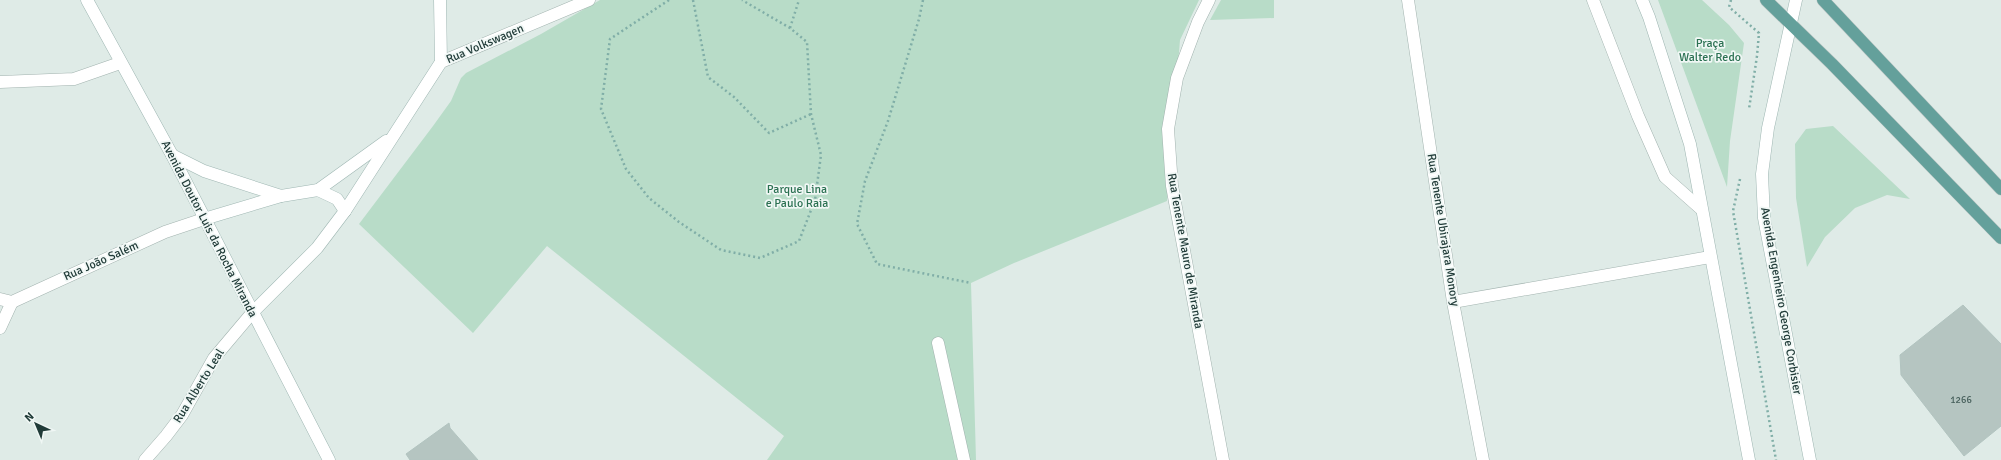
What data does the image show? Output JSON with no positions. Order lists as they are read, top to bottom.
{
  "streets": {
    "street": [
      "Rua Volkswagen",
      "Avenida Doutor Luis da Rocha Miranda",
      "Rua Tenente Ubirajara Monory",
      "Rua Tenente Mauro de Miranda",
      "Rua João Salém",
      "Avenida Engenheiro George Corbisier",
      "Rua Alberto Leal"
    ]
  },
  "crossings": [
    ["Rua Volkswagen", "Avenida Doutor Luis da Rocha Miranda"],
    ["Rua Volkswagen", "Rua João Salém"],
    ["Rua Volkswagen", "Rua Alberto Leal"],
    ["Avenida Doutor Luis da Rocha Miranda", "Rua João Salém"],
    ["Avenida Doutor Luis da Rocha Miranda", "Rua Alberto Leal"]
  ],
  "parks": ["Praça Walter Redo", "Parque Lina e Paulo Raia"],
  "house_numbers": ["1266"],
  "north": "top left"
}
